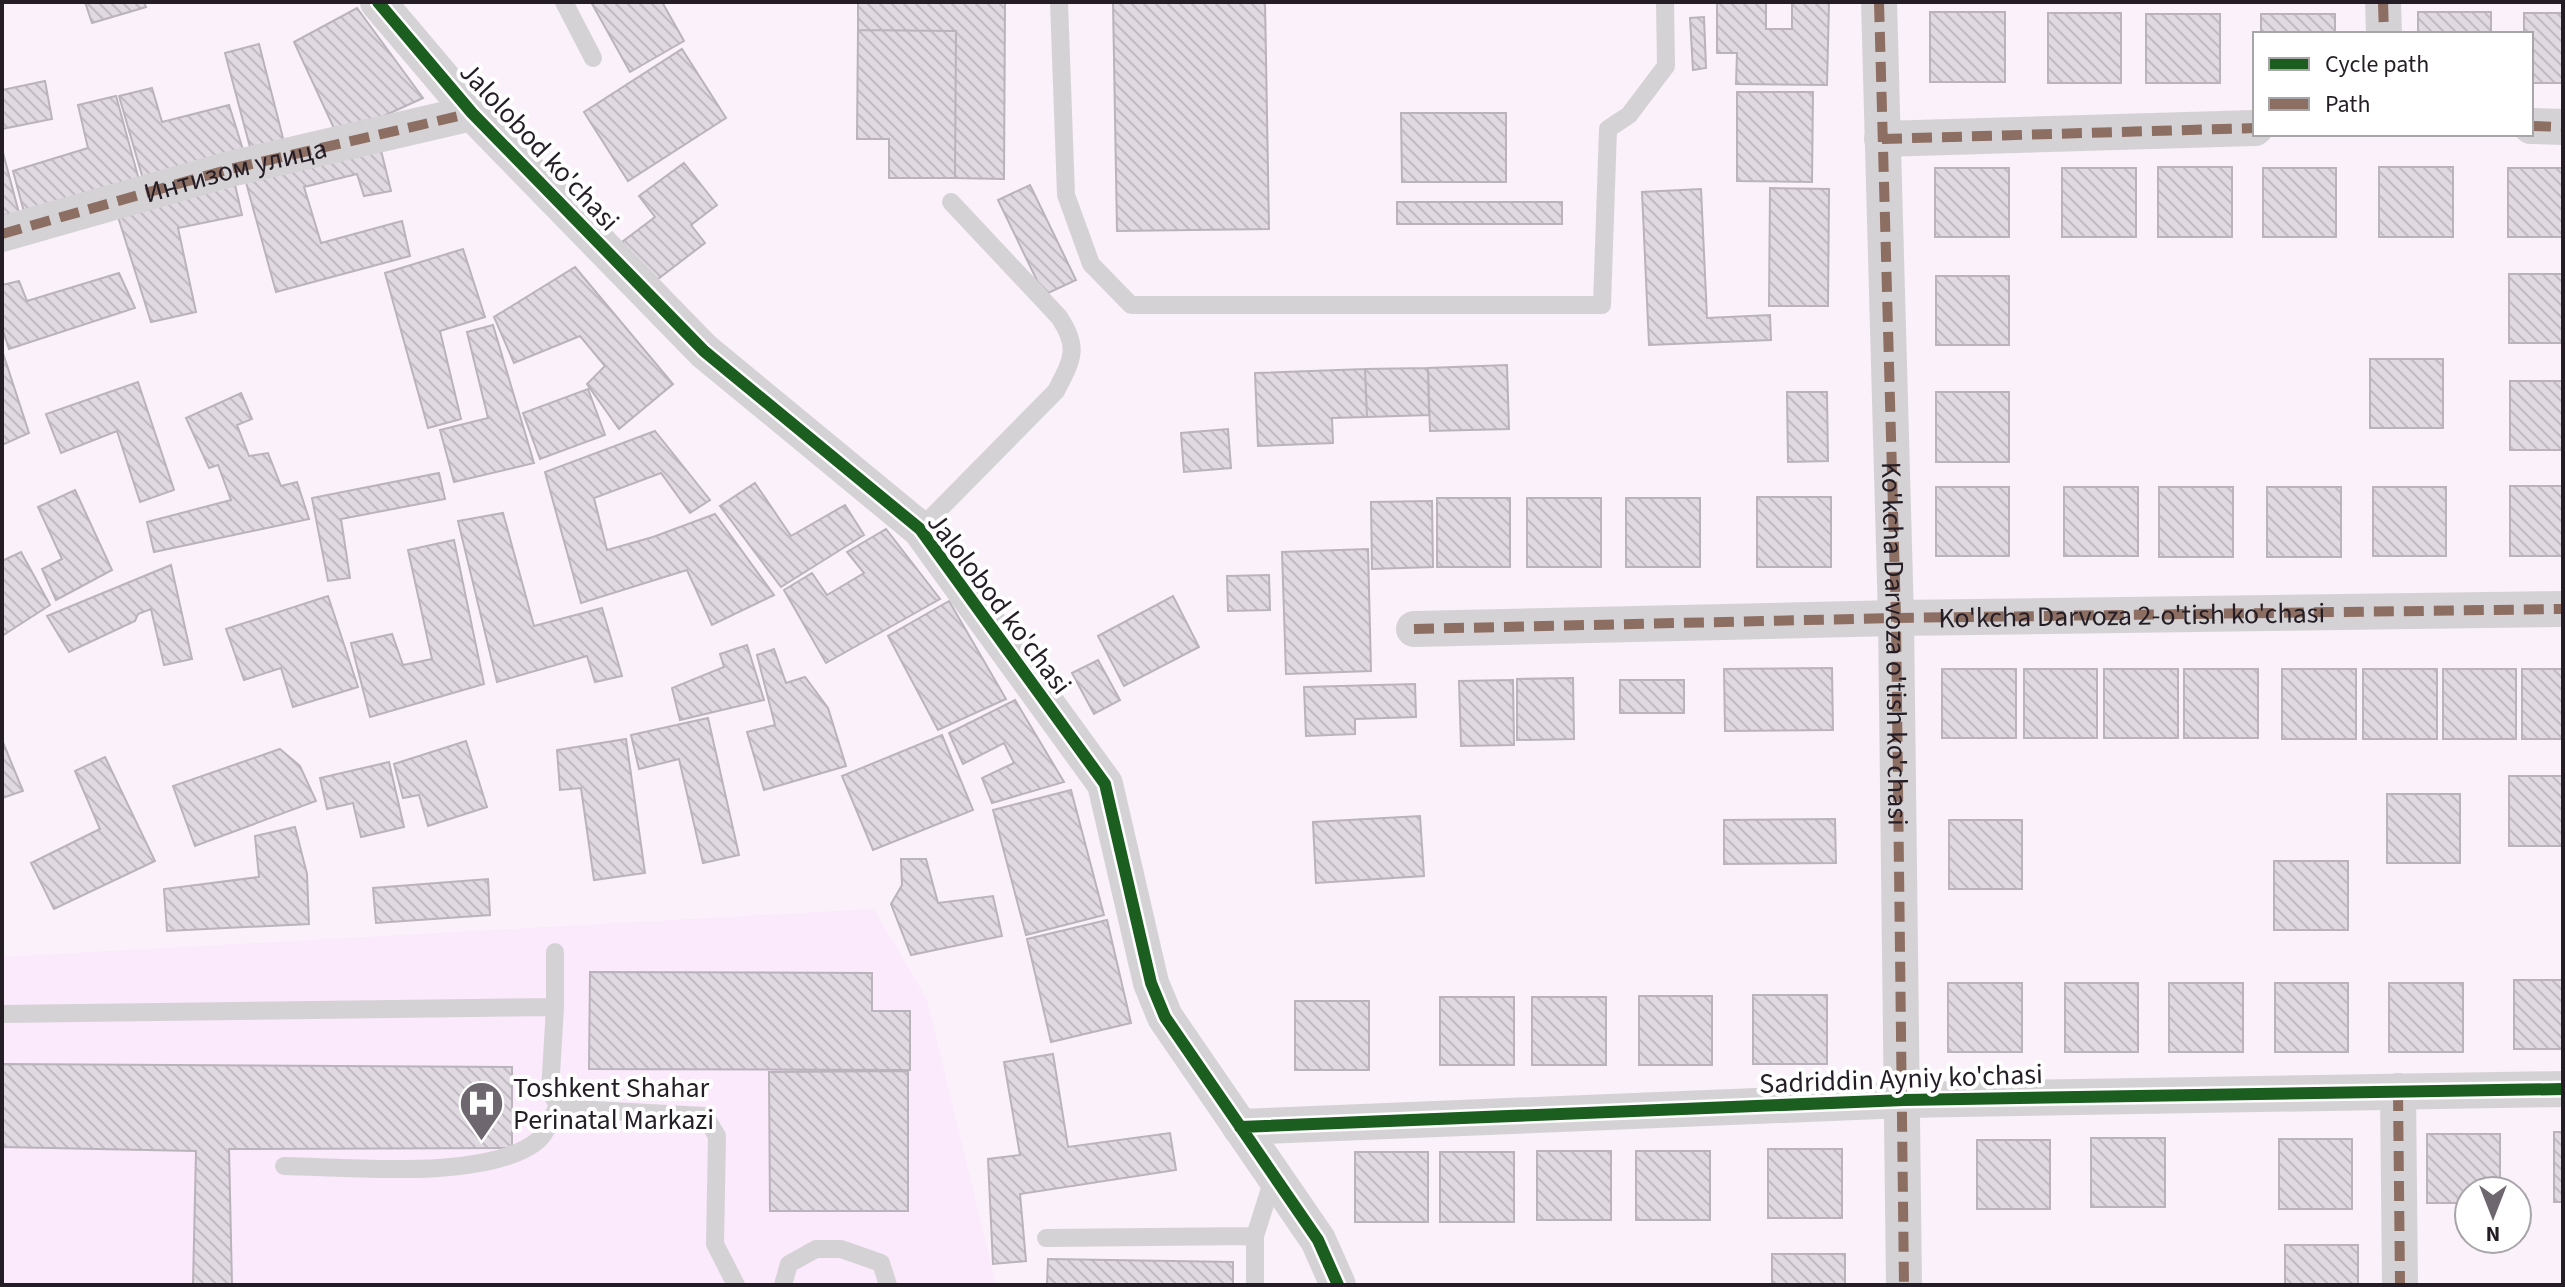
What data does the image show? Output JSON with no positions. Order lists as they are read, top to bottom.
{
  "streets": {
    "street": [
      "Jalolobod ko'chasi",
      "Интизом улица",
      "Ko'kcha Darvoza 2-o'tish ko'chasi",
      "Ko'kcha Darvoza o'tish ko'chasi",
      "Sadriddin Ayniy ko'chasi"
    ]
  },
  "crossings": [
    ["Jalolobod ko'chasi", "Интизом улица"],
    ["Jalolobod ko'chasi", "Sadriddin Ayniy ko'chasi"],
    ["Ko'kcha Darvoza 2-o'tish ko'chasi", "Ko'kcha Darvoza o'tish ko'chasi"],
    ["Ko'kcha Darvoza o'tish ko'chasi", "Sadriddin Ayniy ko'chasi"]
  ],
  "places": {
    "hospital": ["Toshkent Shahar Perinatal Markazi"]
  },
  "legend": ["Cycle path", "Path"],
  "north": "bottom"
}
